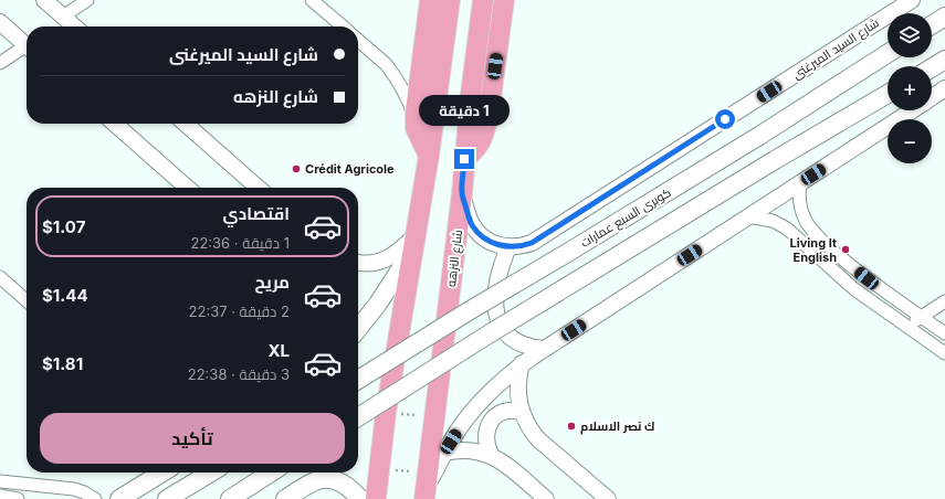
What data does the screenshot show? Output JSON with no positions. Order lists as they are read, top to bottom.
{
  "streets": {
    "main road": ["كوبرى السبع عمارات", "شارع النزهه"],
    "street": ["شارع السيد الميرغنى"]
  },
  "crossings": [
    ["شارع السيد الميرغنى", "شارع النزهه"]
  ],
  "places": ["Crédit Agricole", "Living It English", "ك نصر الاسلام"],
  "page": {
    "map_buttons": ["+", "−"],
    "banner": ["شارع السيد الميرغنى", "شارع النزهه"],
    "bubble": "1 دقيقة",
    "list": [
      {
        "name": "اقتصادي",
        "note": "1 دقيقة · 22:36",
        "value": "$1.07"
      },
      {
        "name": "مريح",
        "note": "2 دقيقة · 22:37",
        "value": "$1.44"
      },
      {
        "name": "XL",
        "note": "3 دقيقة · 22:38",
        "value": "$1.81"
      }
    ],
    "buttons": "تأكيد"
  }
}
